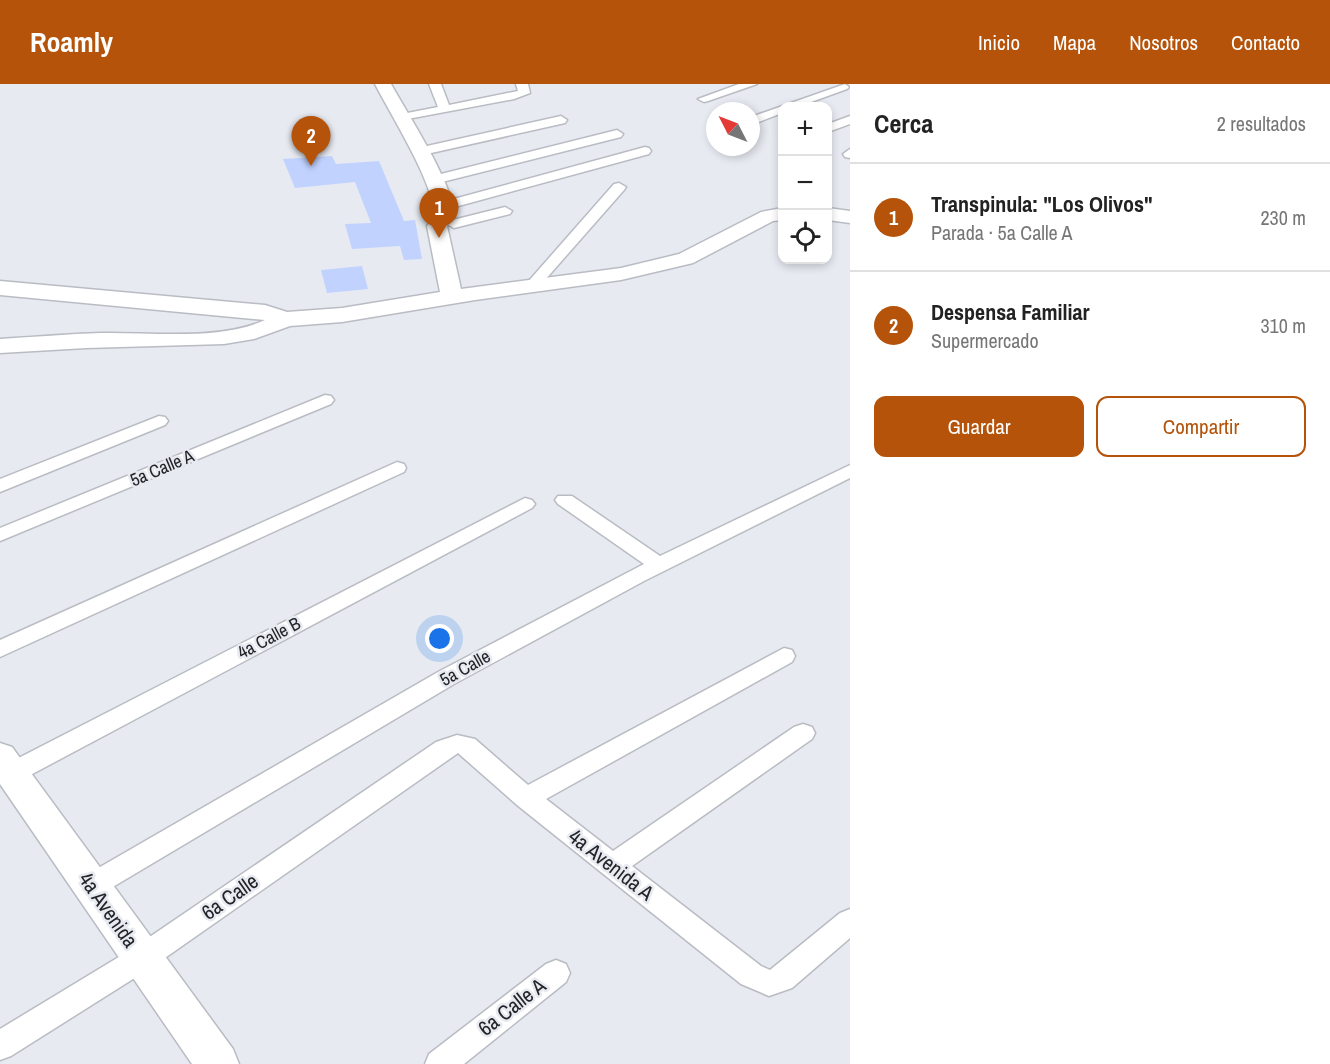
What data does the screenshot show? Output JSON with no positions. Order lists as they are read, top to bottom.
{
  "streets": {
    "street": [
      "5a Calle A",
      "4a Calle B",
      "5a Calle",
      "4a Avenida A",
      "6a Calle",
      "4a Avenida",
      "6a Calle A"
    ]
  },
  "crossings": [
    ["4a Calle B", "4a Avenida"],
    ["5a Calle", "4a Avenida"],
    ["4a Avenida A", "6a Calle"],
    ["6a Calle", "4a Avenida"]
  ],
  "north": "top left",
  "page": {
    "header": "Roamly",
    "nav": [
      "Inicio",
      "Mapa",
      "Nosotros",
      "Contacto"
    ],
    "heading": ["Cerca", "2 resultados"],
    "map_buttons": ["+", "−"],
    "pins": ["2", "1"],
    "list": [
      {
        "mark": "1",
        "name": "Transpinula: \"Los Olivos\"",
        "note": "Parada · 5a Calle A",
        "value": "230 m"
      },
      {
        "mark": "2",
        "name": "Despensa Familiar",
        "note": "Supermercado",
        "value": "310 m"
      }
    ],
    "buttons": ["Guardar", "Compartir"]
  }
}
